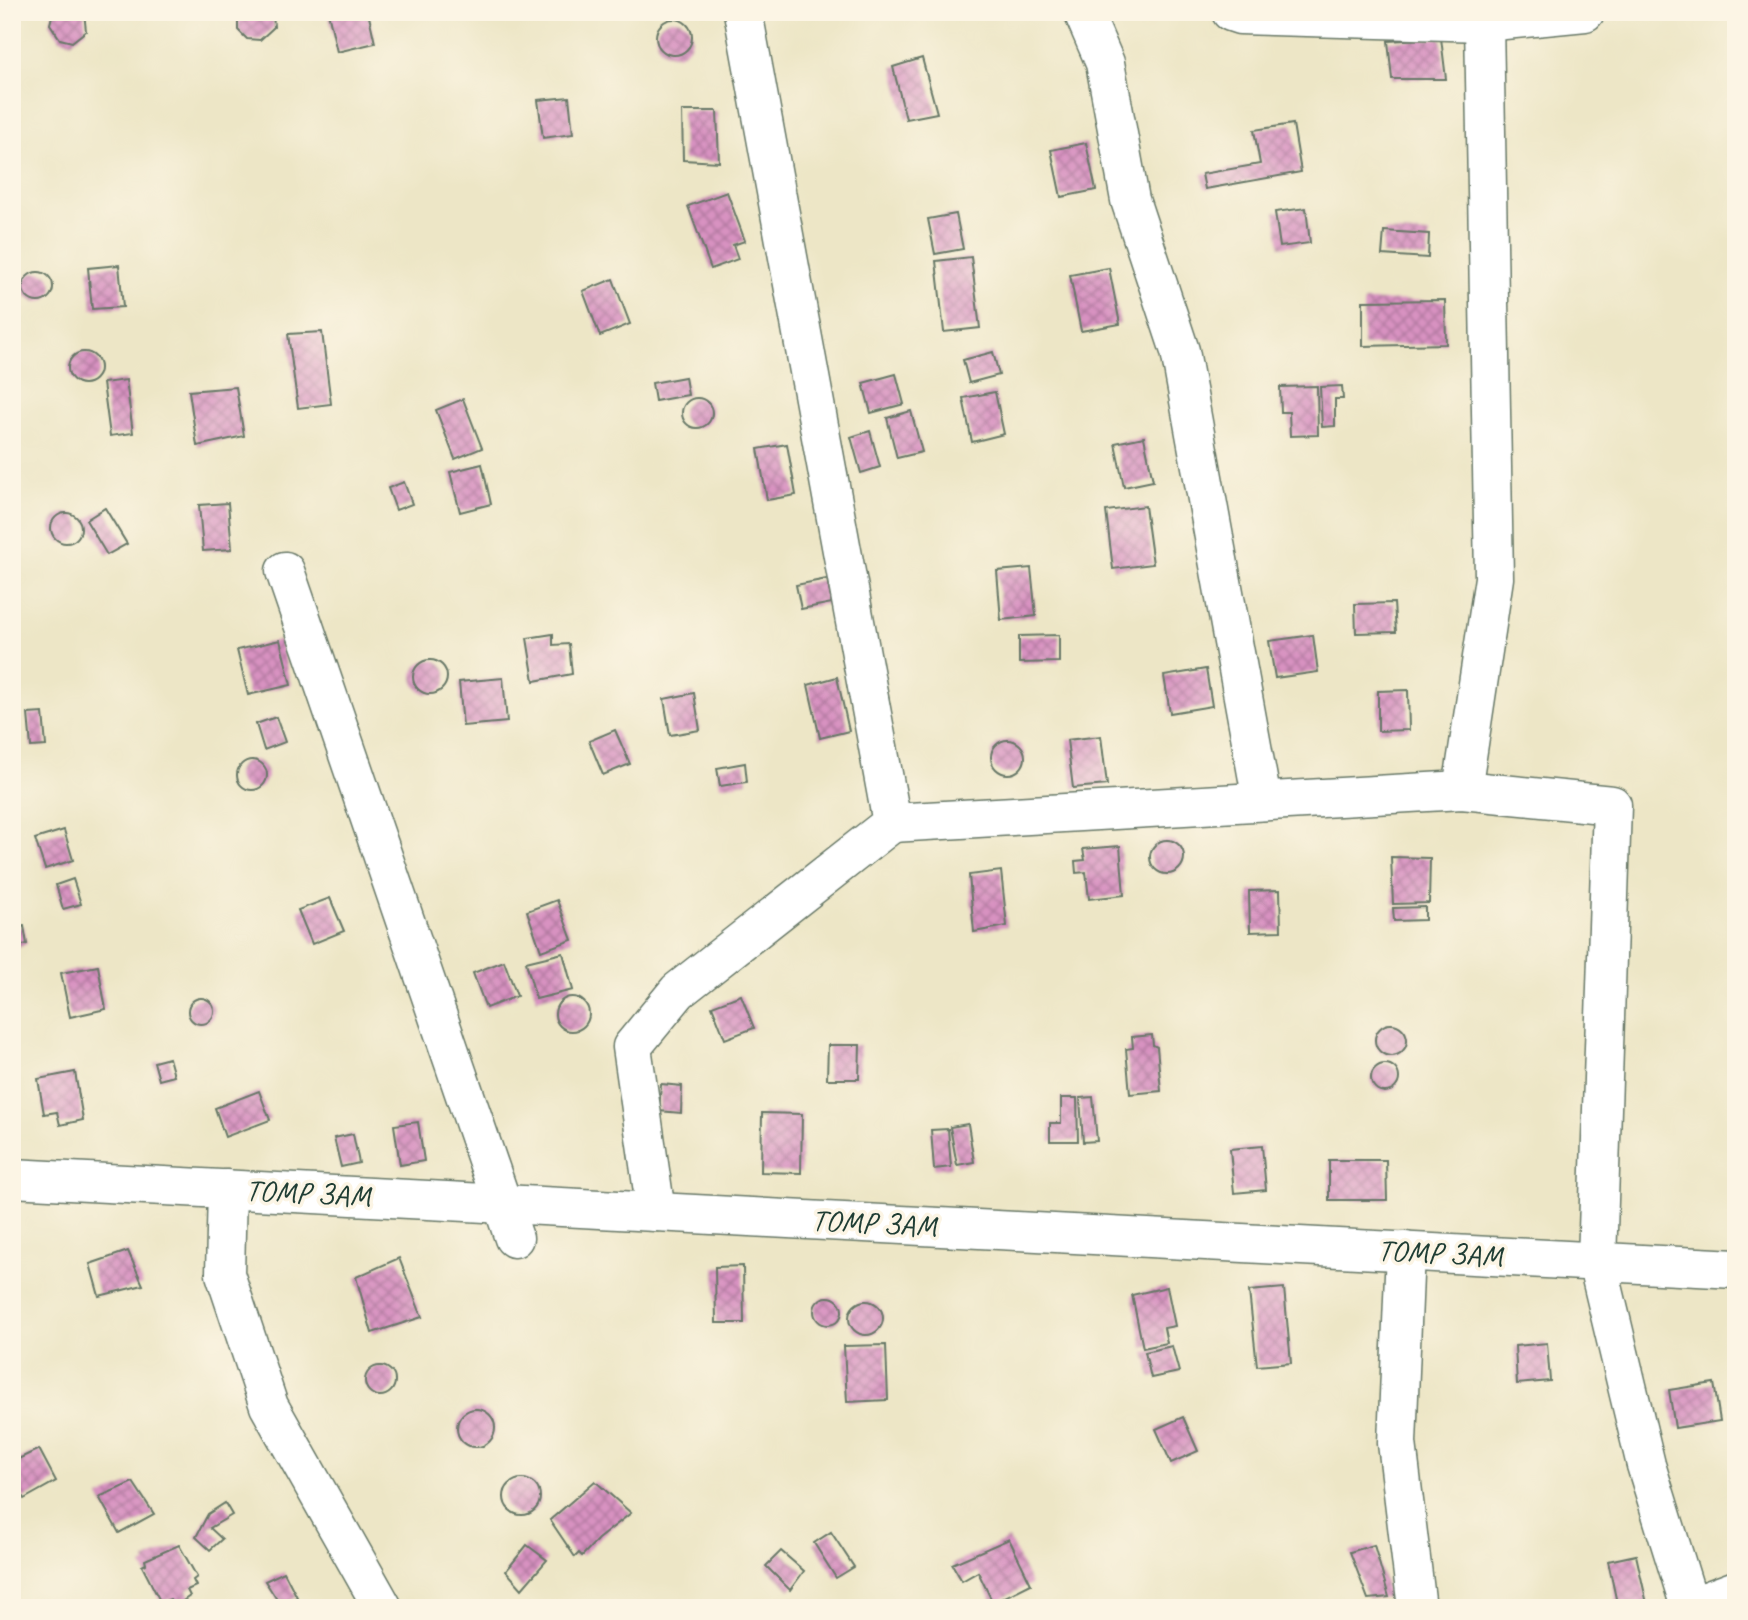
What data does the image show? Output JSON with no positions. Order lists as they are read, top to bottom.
{
  "streets": {
    "street": ["ТОМР ЗАМ"]
  }
}
